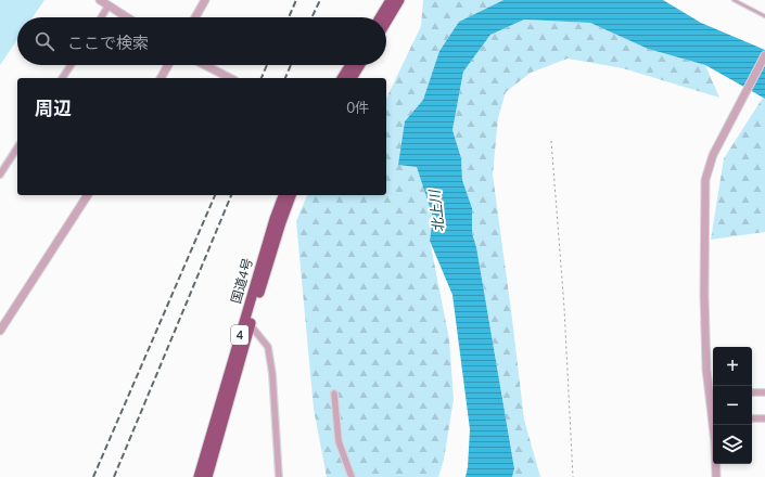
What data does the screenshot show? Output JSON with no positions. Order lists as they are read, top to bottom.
{
  "streets": {
    "highway": ["国道4号", "4"]
  },
  "water": ["北上川"],
  "page": {
    "search": "ここで検索",
    "heading": ["周辺", "0件"],
    "map_buttons": ["+", "−"]
  }
}
